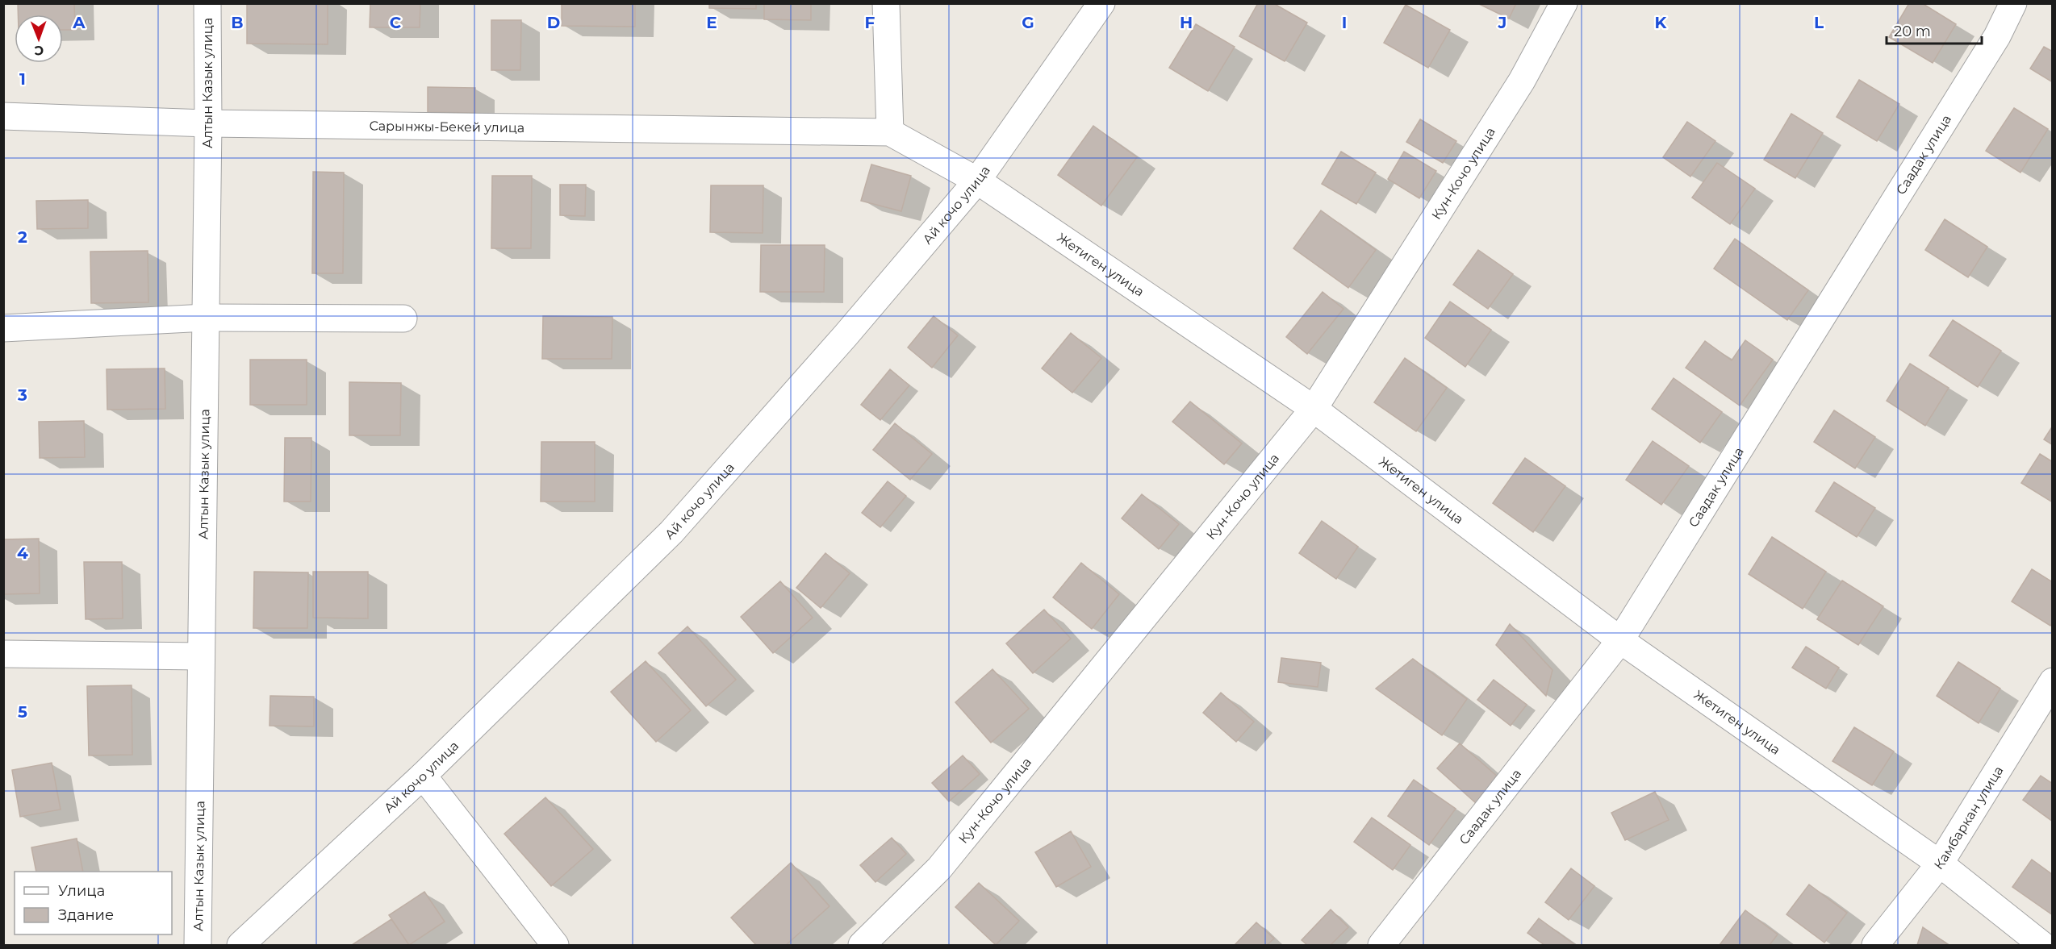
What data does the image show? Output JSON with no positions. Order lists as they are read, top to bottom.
{
  "streets": {
    "street": [
      "Алтын Казык улица",
      "Сарынжы-Бекей улица",
      "Саадак улица",
      "Кун-Кочо улица",
      "Ай кочо улица",
      "Жетиген улица",
      "Камбаркан улица"
    ]
  },
  "crossings": [
    ["Алтын Казык улица", "Сарынжы-Бекей улица"],
    ["Сарынжы-Бекей улица", "Жетиген улица"],
    ["Саадак улица", "Жетиген улица"],
    ["Кун-Кочо улица", "Жетиген улица"],
    ["Ай кочо улица", "Жетиген улица"],
    ["Жетиген улица", "Камбаркан улица"]
  ],
  "legend": ["Улица", "Здание"],
  "scale_bar": "20 m",
  "north": "bottom",
  "grid": {
    "columns": [
      "A",
      "B",
      "C",
      "D",
      "E",
      "F",
      "G",
      "H",
      "I",
      "J",
      "K",
      "L"
    ],
    "rows": [
      "1",
      "2",
      "3",
      "4",
      "5"
    ]
  }
}
